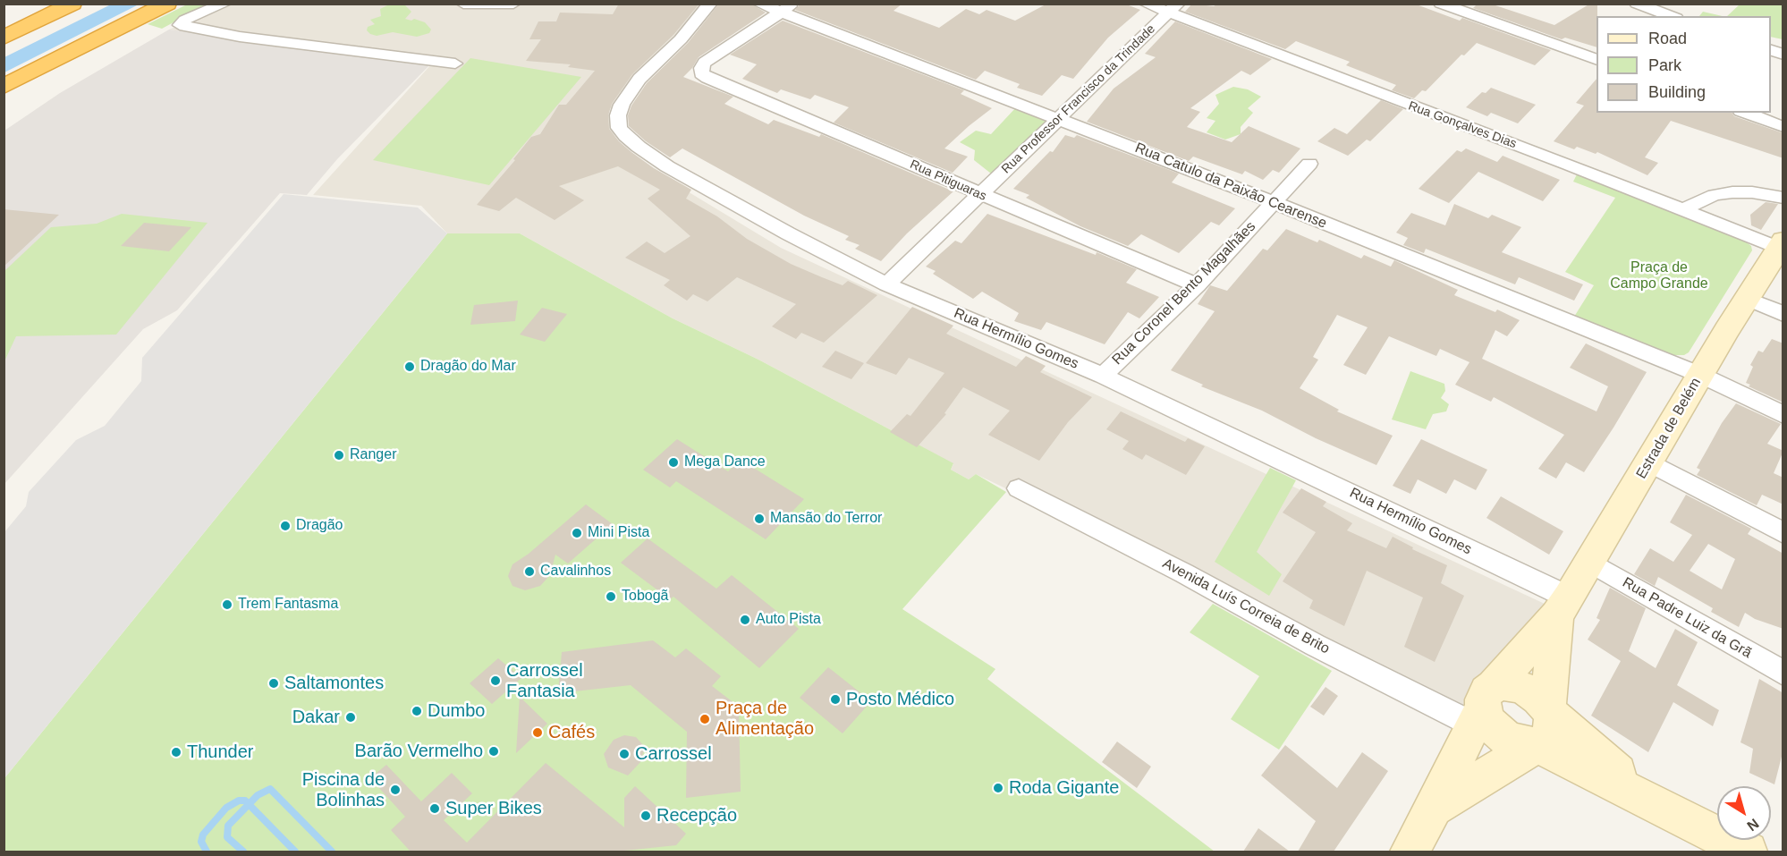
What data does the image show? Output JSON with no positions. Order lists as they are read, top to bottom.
{
  "streets": {
    "main road": ["Estrada de Belém"],
    "street": [
      "Rua Professor Francisco da Trindade",
      "Rua Gonçalves Dias",
      "Rua Pitiguaras",
      "Rua Catulo da Paixão Cearense",
      "Rua Coronel Bento Magalhães",
      "Rua Hermílio Gomes",
      "Avenida Luís Correia de Brito",
      "Rua Padre Luiz da Grã"
    ]
  },
  "crossings": [
    ["Rua Professor Francisco da Trindade", "Rua Gonçalves Dias"],
    ["Rua Professor Francisco da Trindade", "Rua Pitiguaras"],
    ["Rua Professor Francisco da Trindade", "Rua Catulo da Paixão Cearense"],
    ["Rua Professor Francisco da Trindade", "Rua Hermílio Gomes"],
    ["Rua Gonçalves Dias", "Estrada de Belém"],
    ["Rua Pitiguaras", "Rua Catulo da Paixão Cearense"],
    ["Rua Pitiguaras", "Rua Coronel Bento Magalhães"],
    ["Rua Catulo da Paixão Cearense", "Rua Coronel Bento Magalhães"],
    ["Rua Catulo da Paixão Cearense", "Estrada de Belém"],
    ["Rua Coronel Bento Magalhães", "Rua Hermílio Gomes"],
    ["Rua Hermílio Gomes", "Estrada de Belém"],
    ["Estrada de Belém", "Avenida Luís Correia de Brito"],
    ["Estrada de Belém", "Rua Padre Luiz da Grã"]
  ],
  "parks": ["Praça de Campo Grande"],
  "places": [
    "Dragão do Mar",
    "Ranger",
    "Mega Dance",
    "Mansão do Terror",
    "Dragão",
    "Mini Pista",
    "Cavalinhos",
    "Tobogã",
    "Trem Fantasma",
    "Auto Pista",
    "Carrossel Fantasia",
    "Saltamontes",
    "Posto Médico",
    "Dumbo",
    "Dakar",
    "Praça de Alimentação",
    "Cafés",
    "Barão Vermelho",
    "Thunder",
    "Carrossel",
    "Roda Gigante",
    "Piscina de Bolinhas",
    "Super Bikes",
    "Recepção"
  ],
  "legend": ["Road", "Park", "Building"],
  "north": "bottom right"
}
